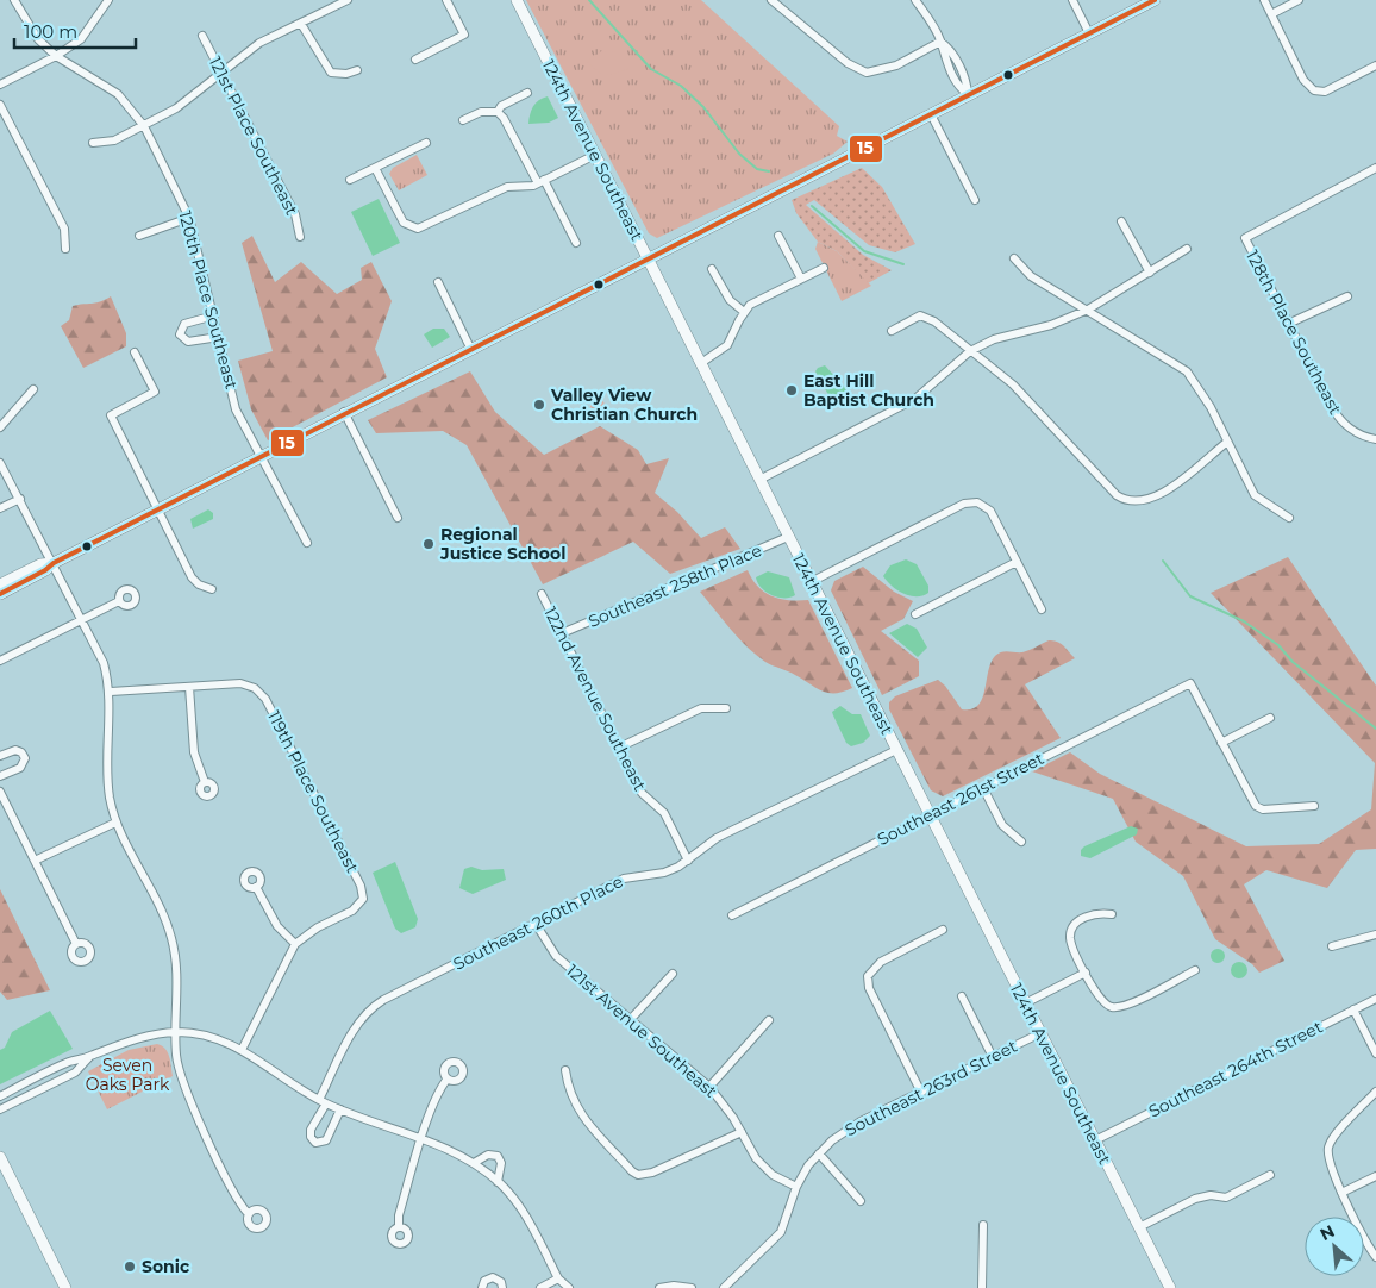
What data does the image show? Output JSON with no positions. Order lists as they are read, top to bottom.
{
  "streets": {
    "main road": ["124th Avenue Southeast"],
    "street": [
      "121st Place Southeast",
      "120th Place Southeast",
      "128th Place Southeast",
      "Southeast 258th Place",
      "122nd Avenue Southeast",
      "119th Place Southeast",
      "Southeast 261st Street",
      "Southeast 260th Place",
      "121st Avenue Southeast",
      "Southeast 264th Street",
      "Southeast 263rd Street"
    ]
  },
  "crossings": [
    ["124th Avenue Southeast", "Southeast 258th Place"],
    ["124th Avenue Southeast", "Southeast 261st Street"],
    ["124th Avenue Southeast", "Southeast 260th Place"],
    ["124th Avenue Southeast", "Southeast 264th Street"],
    ["124th Avenue Southeast", "Southeast 263rd Street"],
    ["Southeast 258th Place", "122nd Avenue Southeast"],
    ["122nd Avenue Southeast", "Southeast 260th Place"],
    ["Southeast 260th Place", "121st Avenue Southeast"],
    ["121st Avenue Southeast", "Southeast 263rd Street"]
  ],
  "parks": ["Seven Oaks Park"],
  "places": [
    "East Hill Baptist Church",
    "Valley View Christian Church",
    "Regional Justice School",
    "Sonic"
  ],
  "lines": ["transit line 15"],
  "scale_bar": "100 m",
  "north": "top left"
}
